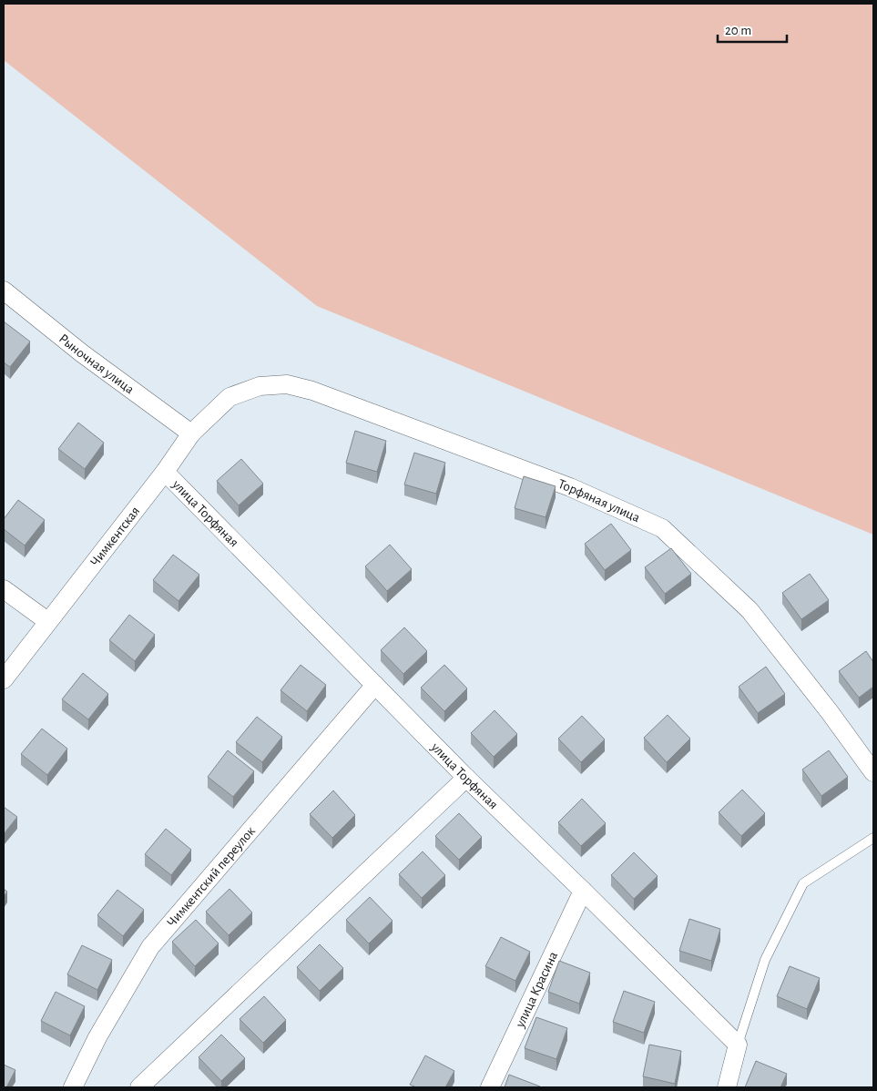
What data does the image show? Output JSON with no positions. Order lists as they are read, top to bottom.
{
  "streets": {
    "street": [
      "Рыночная улица",
      "Торфяная улица",
      "улица Торфяная",
      "Чимкентская",
      "Чимкентский переулок",
      "улица Красина"
    ]
  },
  "crossings": [
    ["Рыночная улица", "Чимкентская"],
    ["Торфяная улица", "Чимкентская"],
    ["улица Торфяная", "Чимкентская"],
    ["улица Торфяная", "Чимкентский переулок"],
    ["улица Торфяная", "улица Красина"]
  ],
  "scale_bar": "20 m"
}
